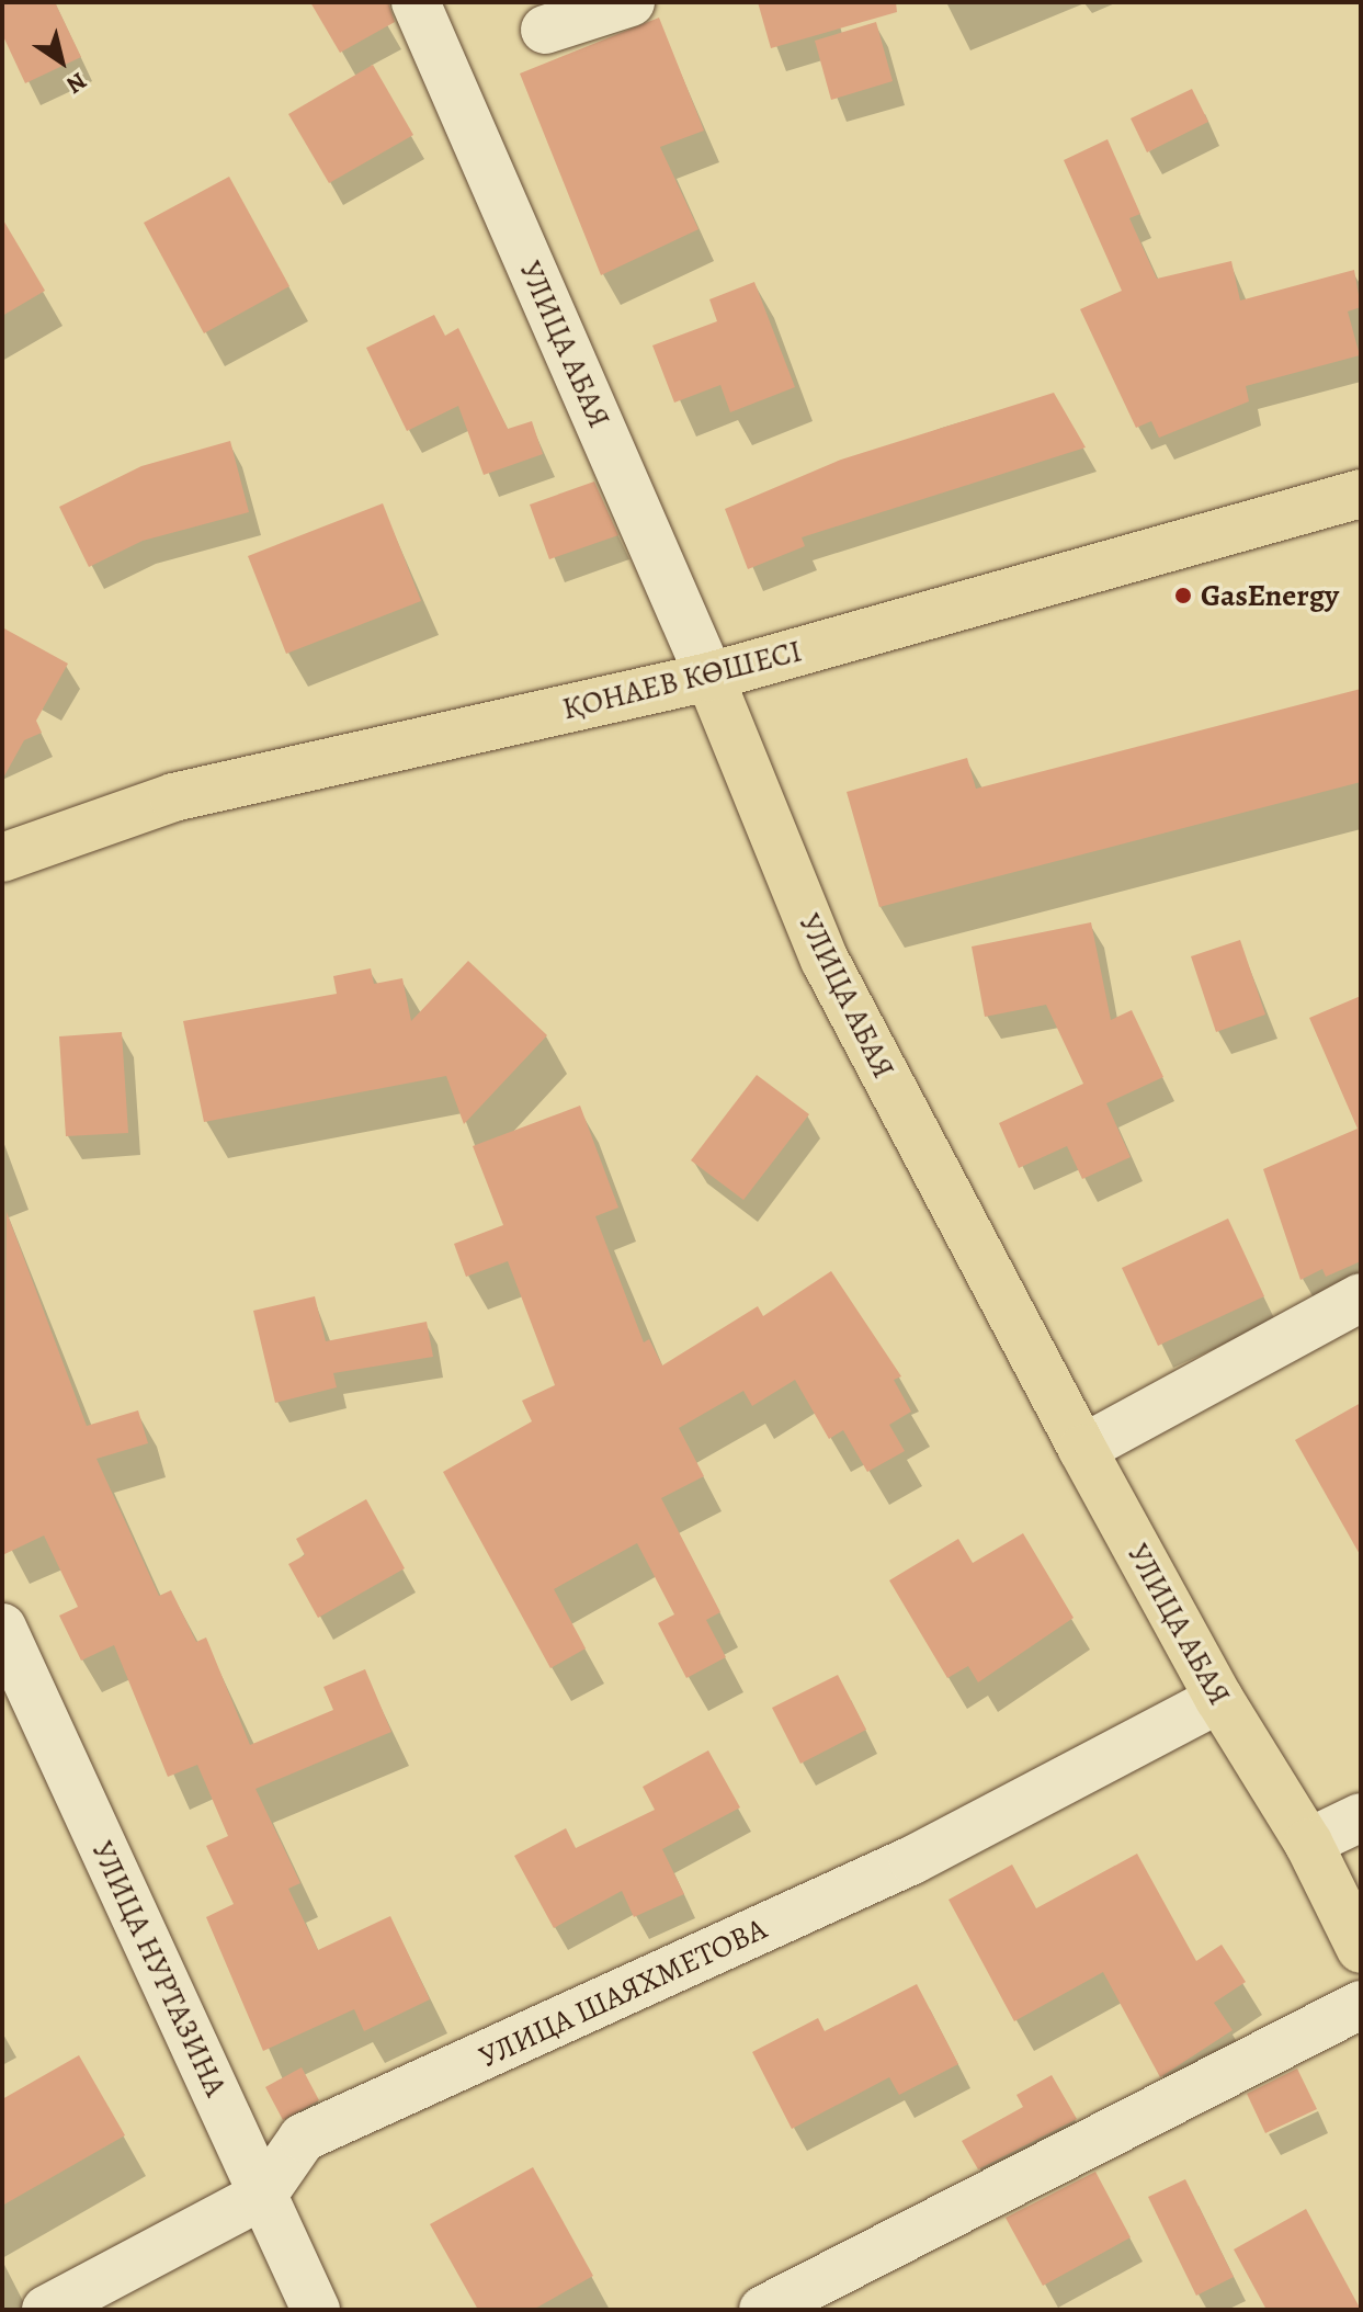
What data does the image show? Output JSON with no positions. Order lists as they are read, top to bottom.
{
  "streets": {
    "main road": ["УЛИЦА АБАЯ", "ҚОНАЕВ КӨШЕСІ"],
    "street": ["УЛИЦА НУРТАЗИНА", "УЛИЦА ШАЯХМЕТОВА"]
  },
  "crossings": [
    ["УЛИЦА АБАЯ", "ҚОНАЕВ КӨШЕСІ"],
    ["УЛИЦА АБАЯ", "УЛИЦА ШАЯХМЕТОВА"],
    ["УЛИЦА НУРТАЗИНА", "УЛИЦА ШАЯХМЕТОВА"]
  ],
  "places": ["GasEnergy"],
  "north": "bottom right"
}
